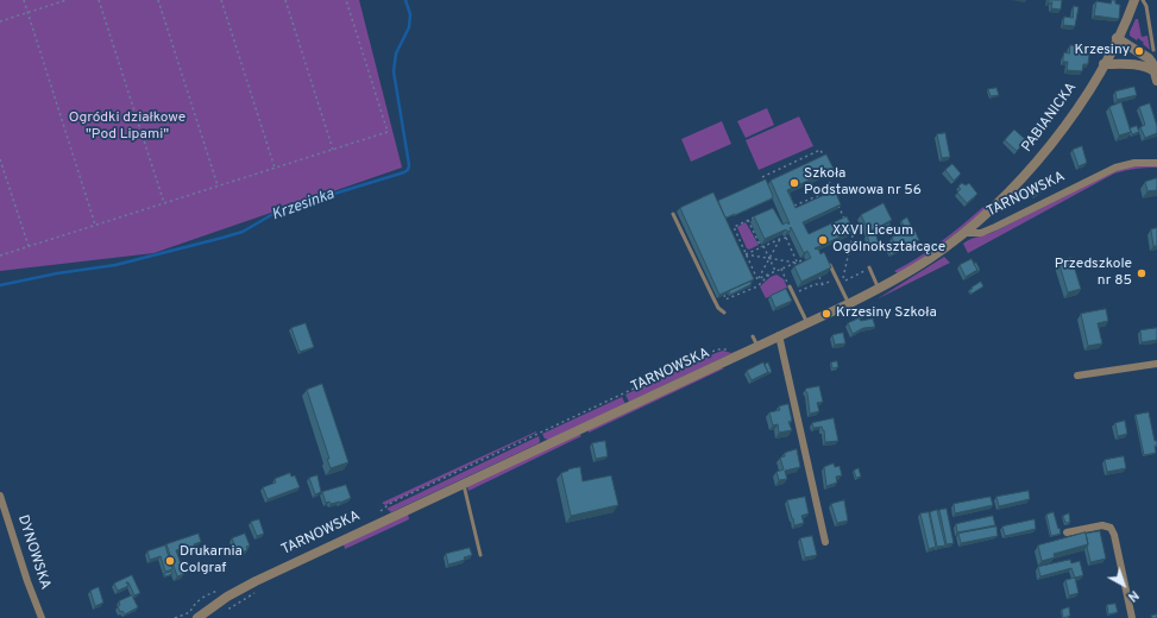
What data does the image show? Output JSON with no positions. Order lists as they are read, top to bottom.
{
  "streets": {
    "street": ["PABIANICKA", "TARNOWSKA", "DYNOWSKA"]
  },
  "crossings": [
    ["PABIANICKA", "TARNOWSKA"]
  ],
  "water": ["Krzesinka"],
  "parks": ["Ogródki działkowe \"Pod Lipami\""],
  "places": [
    "Krzesiny",
    "Szkoła Podstawowa nr 56",
    "XXVI Liceum Ogólnokształcące",
    "Przedszkole nr 85",
    "Krzesiny Szkoła",
    "Drukarnia Colgraf"
  ],
  "north": "bottom right"
}
